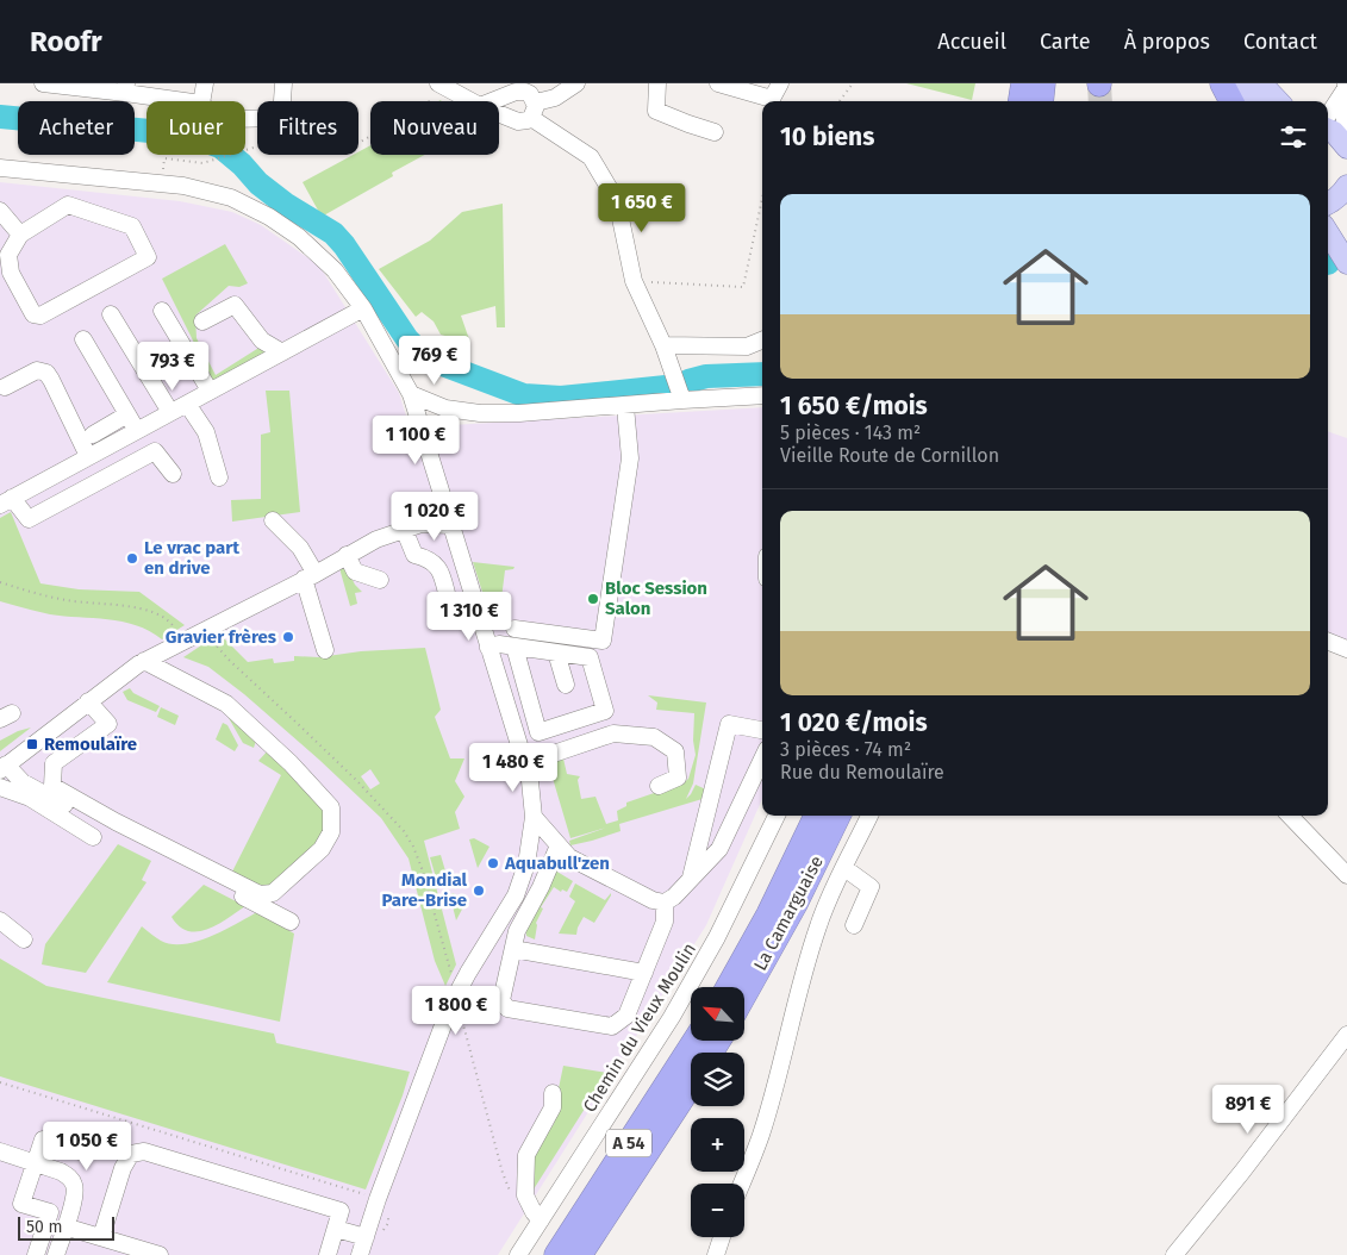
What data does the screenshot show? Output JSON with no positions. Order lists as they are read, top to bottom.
{
  "streets": {
    "highway": ["La Camarguaise", "A 54"],
    "street": ["Chemin du Vieux Moulin"]
  },
  "places": {
    "other": [
      "Le vrac part en drive",
      "Bloc Session Salon",
      "Gravier frères",
      "Aquabull'zen",
      "Mondial Pare-Brise"
    ],
    "transit": ["Remoulaïre"]
  },
  "scale_bar": "50 m",
  "north": "top left",
  "page": {
    "header": "Roofr",
    "nav": [
      "Accueil",
      "Carte",
      "À propos",
      "Contact"
    ],
    "chip": [
      "Acheter",
      "Louer",
      "Filtres",
      "Nouveau"
    ],
    "heading": "10 biens",
    "list": [
      {
        "name": "1 650 €/mois",
        "note": "5 pièces · 143 m² · Vieille Route de Cornillon"
      },
      {
        "name": "1 020 €/mois",
        "note": "3 pièces · 74 m² · Rue du Remoulaïre"
      }
    ],
    "price": [
      "1 650 €",
      "769 €",
      "793 €",
      "1 100 €",
      "1 020 €",
      "1 310 €",
      "1 480 €",
      "1 800 €",
      "891 €",
      "1 050 €"
    ],
    "map_buttons": ["+", "−"],
    "scale": "50 m"
  }
}
